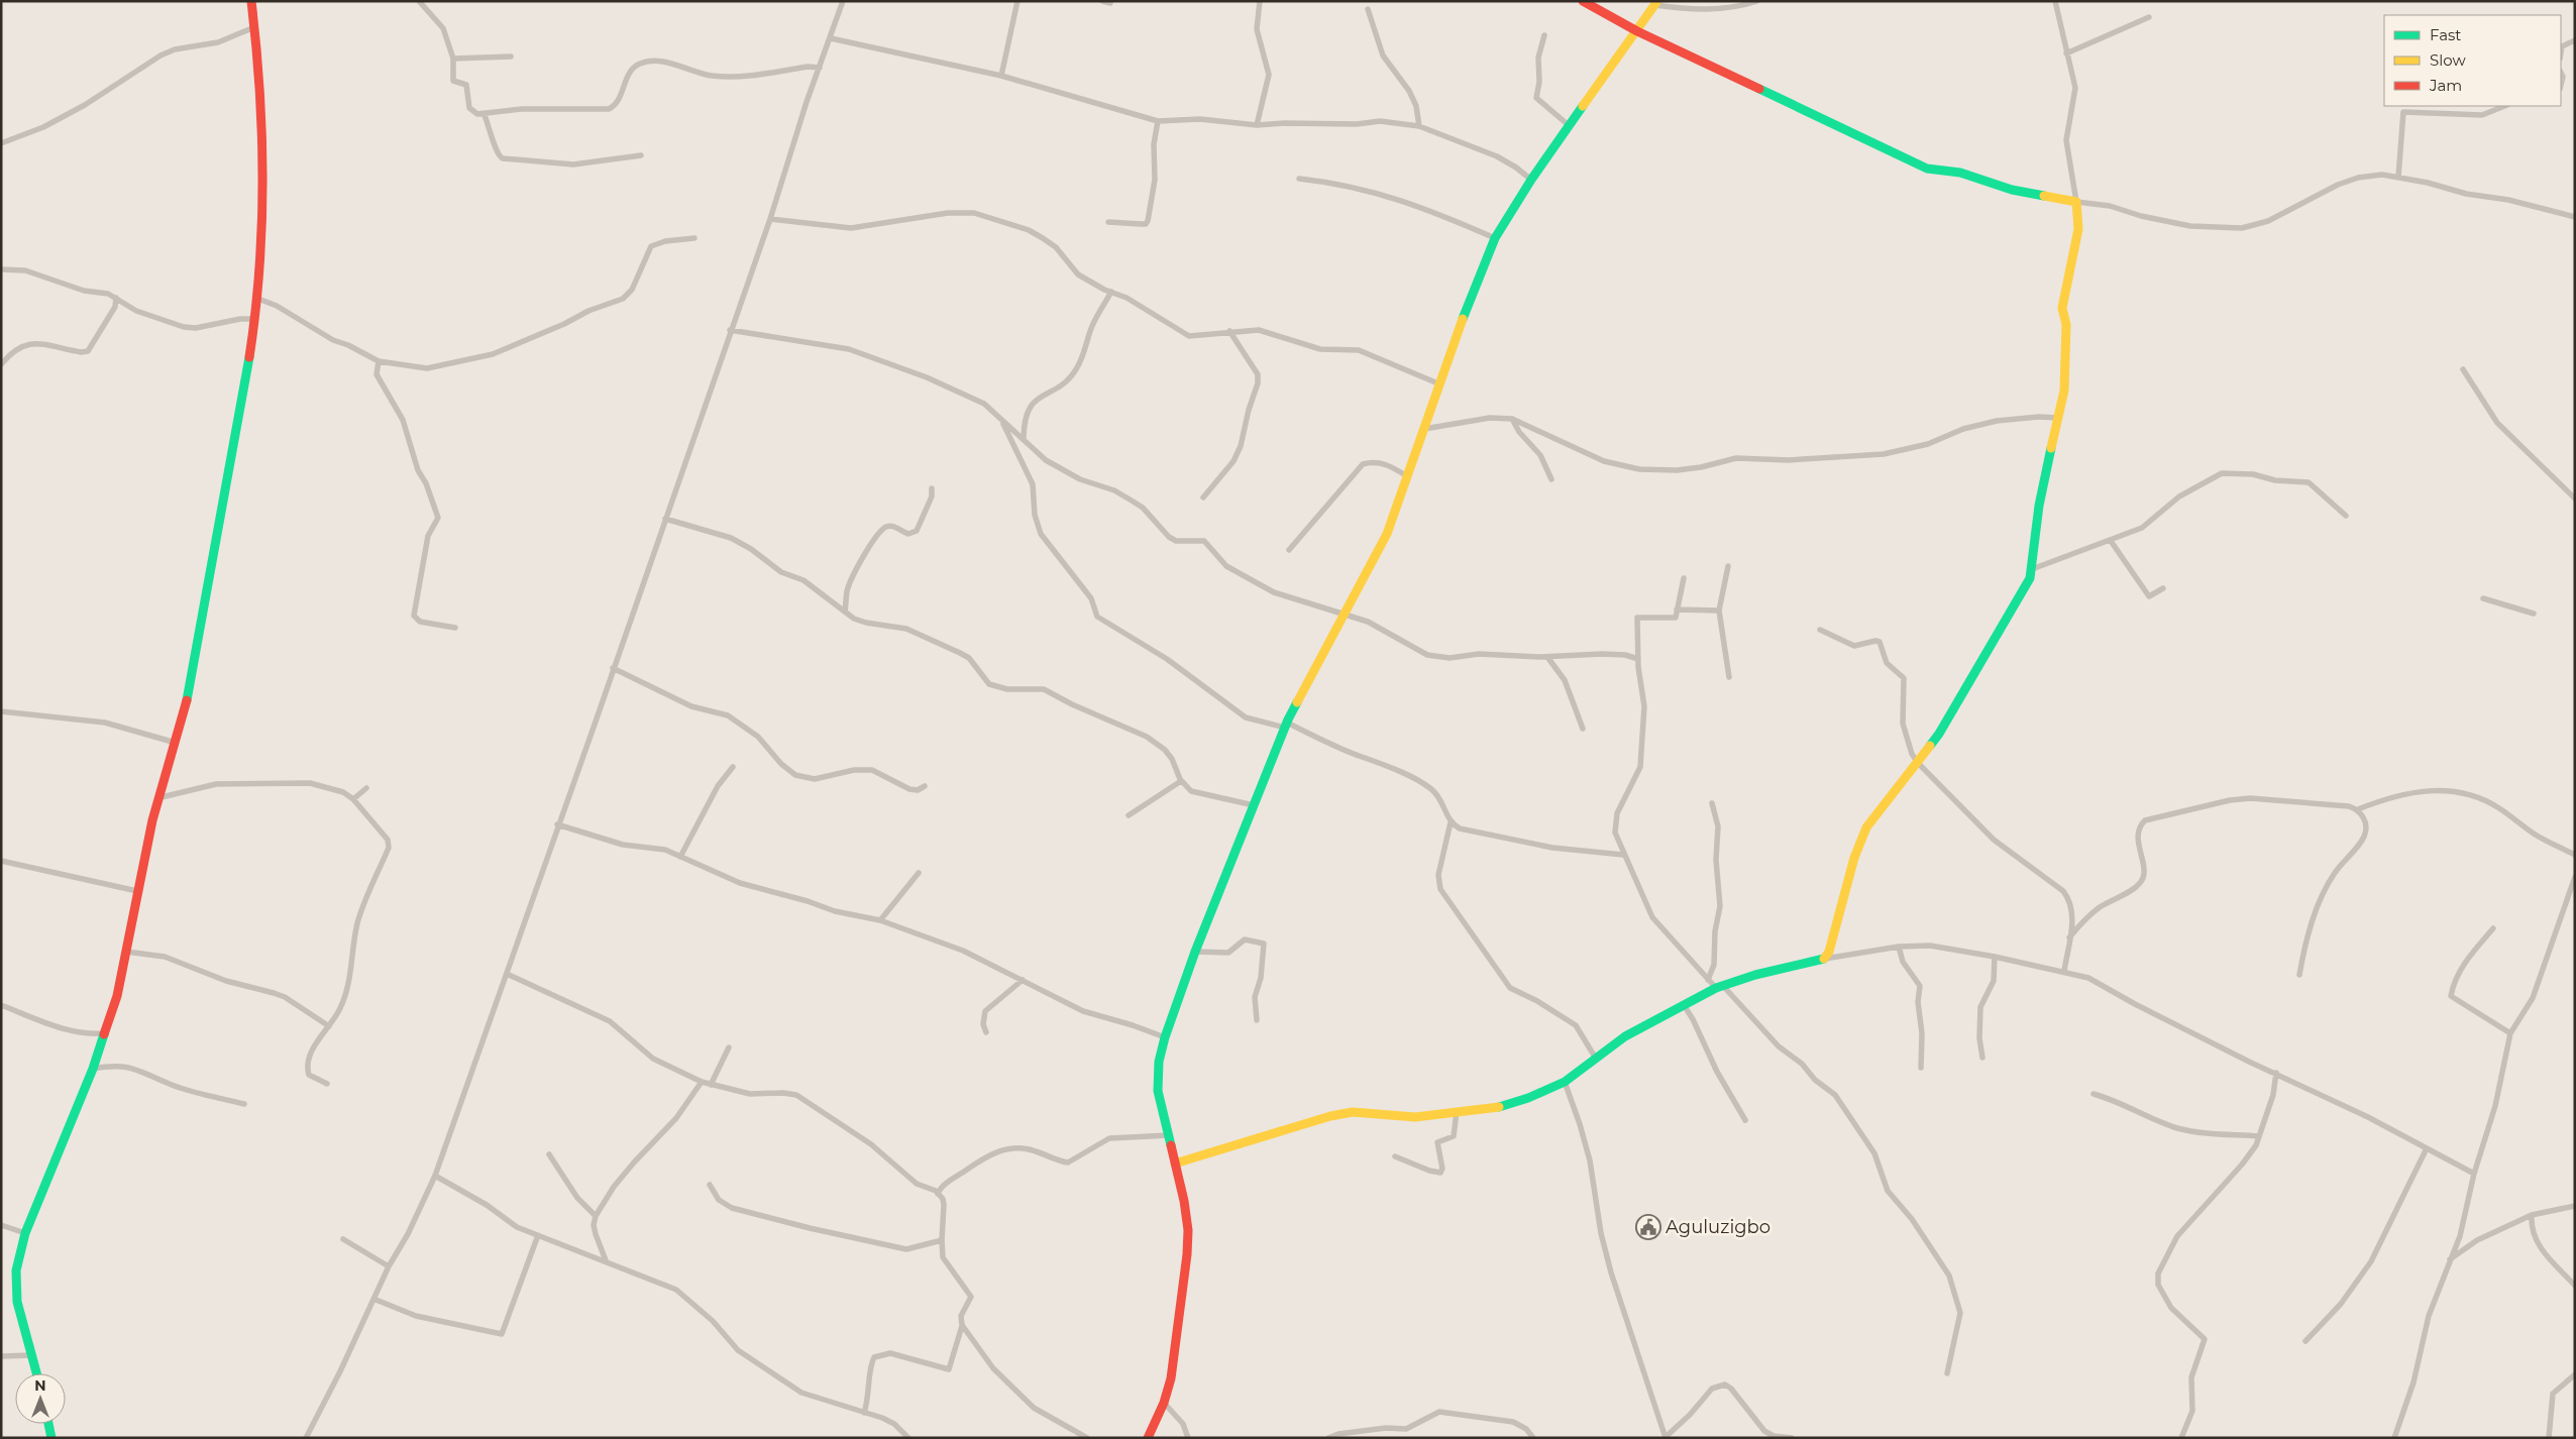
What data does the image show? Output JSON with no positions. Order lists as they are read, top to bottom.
{
  "places": {
    "public building": ["Aguluzigbo"]
  },
  "legend": ["Fast", "Slow", "Jam"],
  "north": "top"
}
